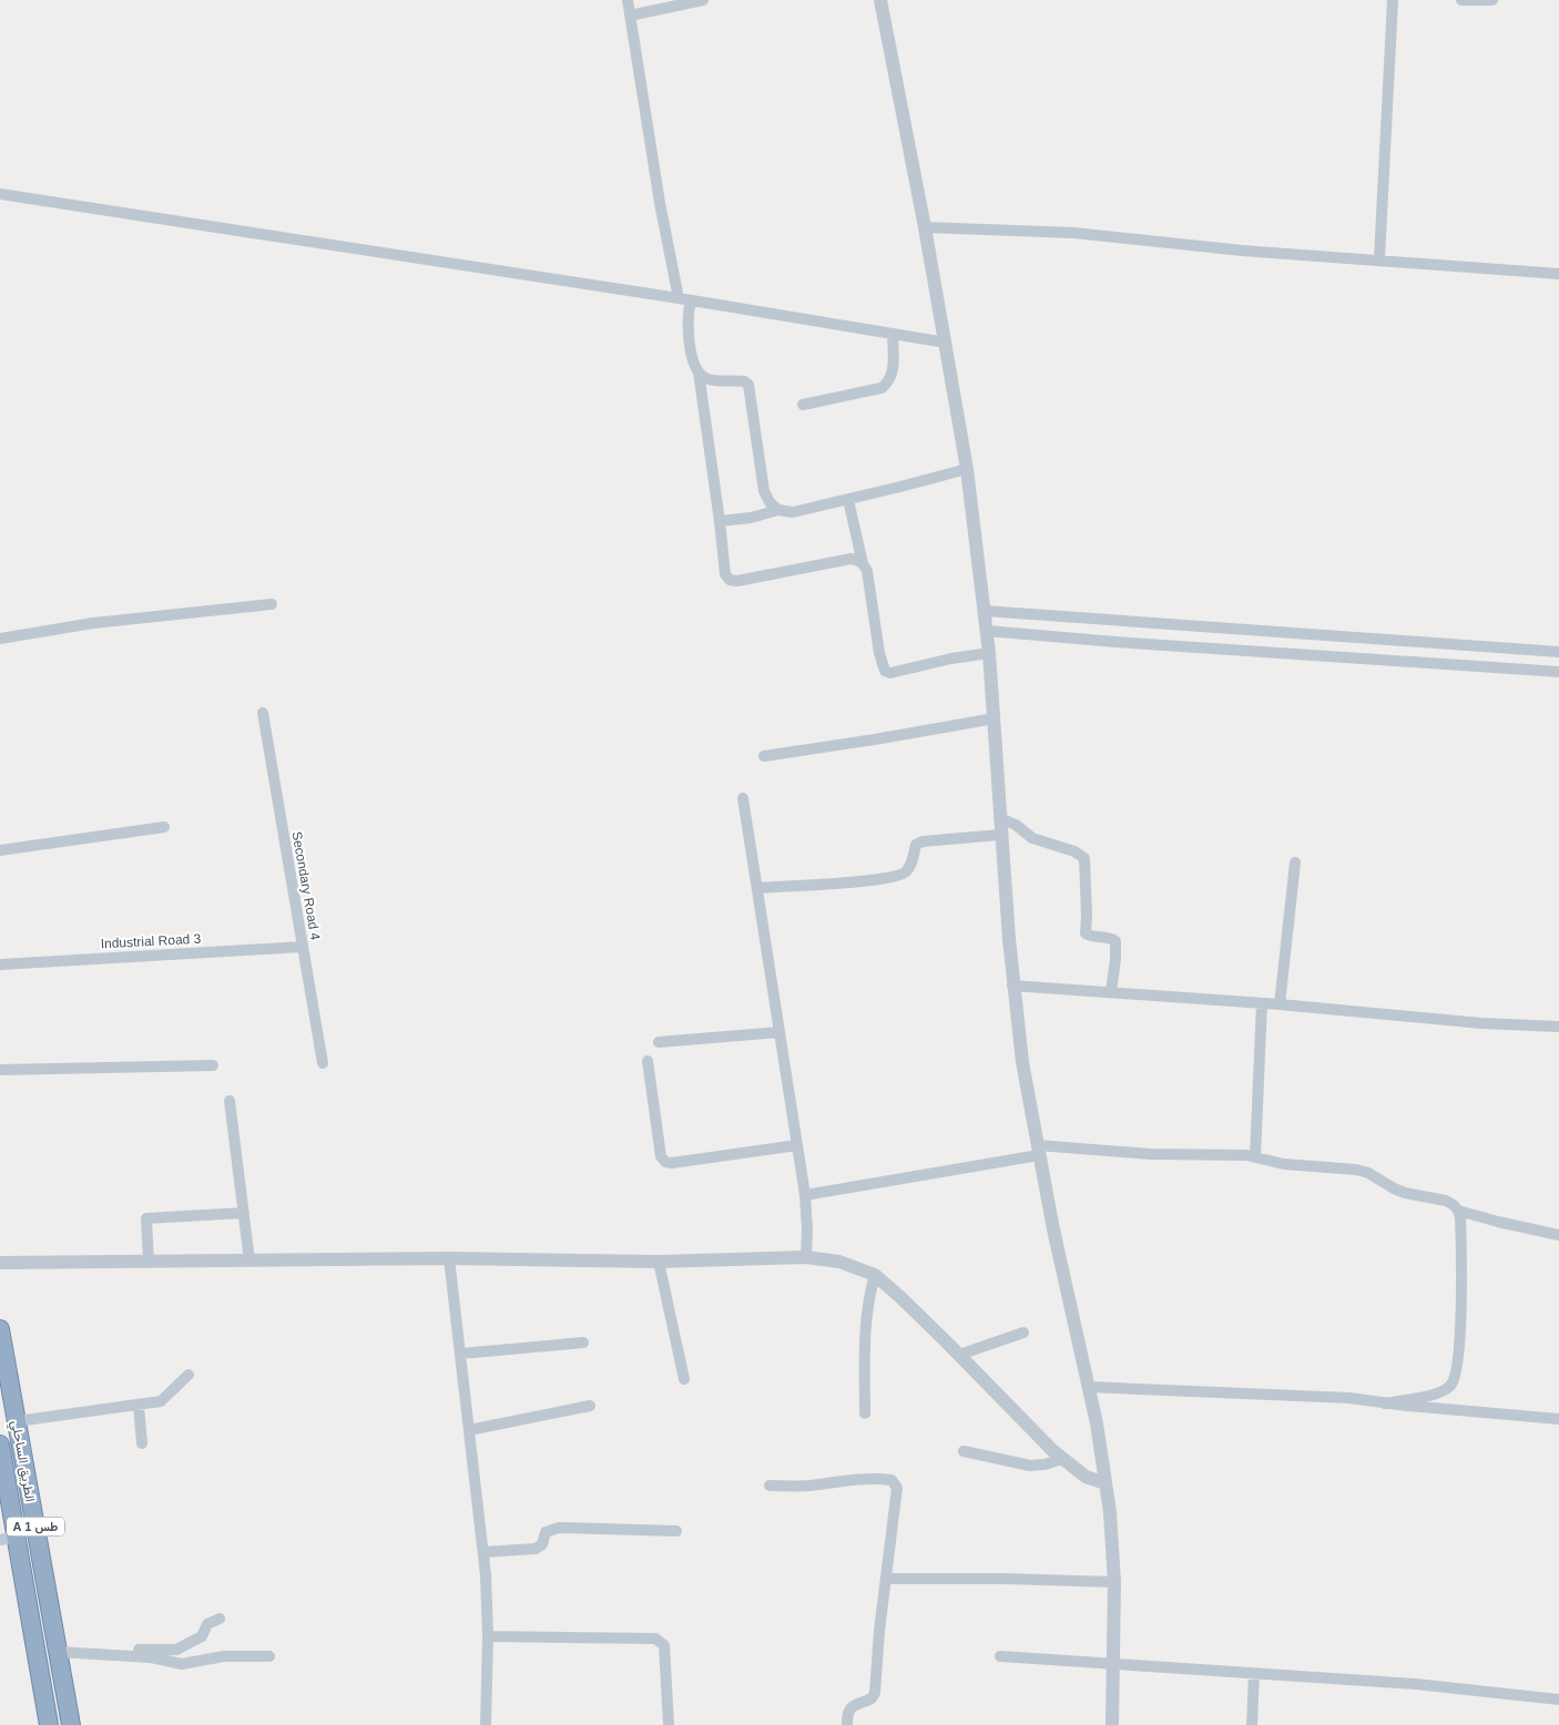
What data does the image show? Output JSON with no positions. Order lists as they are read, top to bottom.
{
  "streets": {
    "highway": ["الطريق الساحلي", "A 1 طس"],
    "street": ["Secondary Road 4", "Industrial Road 3"]
  },
  "crossings": [
    ["Secondary Road 4", "Industrial Road 3"]
  ]
}
